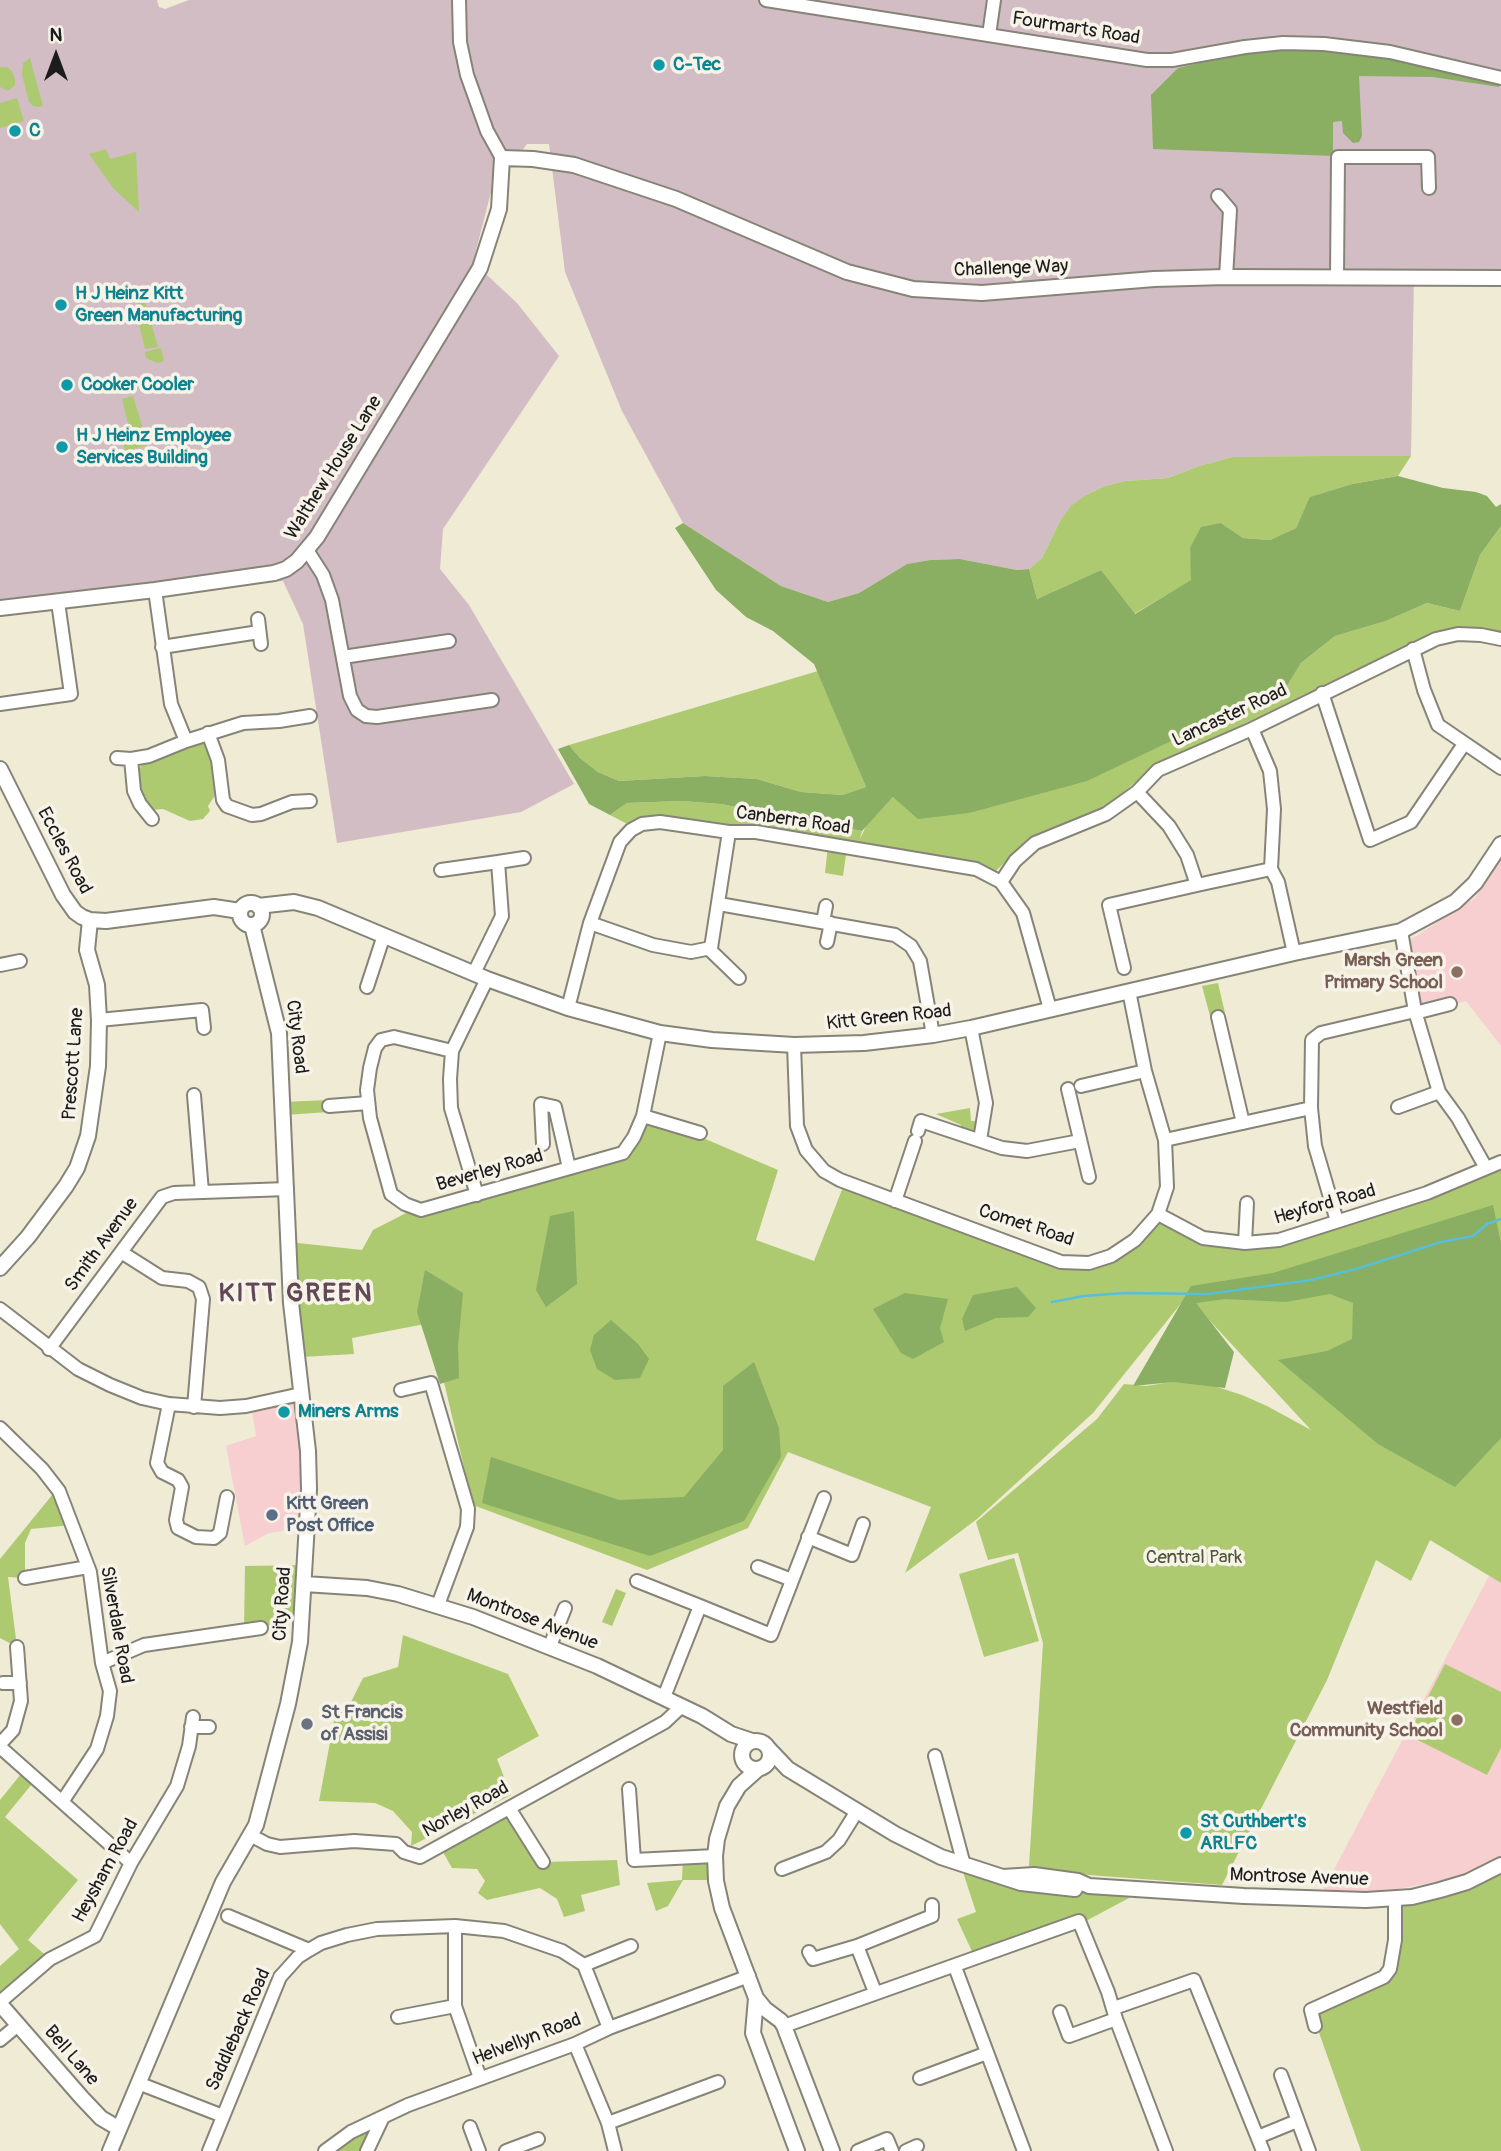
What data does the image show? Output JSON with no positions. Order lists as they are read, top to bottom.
{
  "streets": {
    "street": [
      "Fourmarts Road",
      "Challenge Way",
      "Walthew House Lane",
      "Lancaster Road",
      "Canberra Road",
      "Eccles Road",
      "Kitt Green Road",
      "City Road",
      "Prescott Lane",
      "Beverley Road",
      "Heyford Road",
      "Comet Road",
      "Smith Avenue",
      "Montrose Avenue",
      "Silverdale Road",
      "Norley Road",
      "Heysham Road",
      "Saddleback Road",
      "Helvellyn Road",
      "Bell Lane"
    ]
  },
  "crossings": [
    ["Challenge Way", "Walthew House Lane"],
    ["Lancaster Road", "Canberra Road"],
    ["Canberra Road", "Kitt Green Road"],
    ["Eccles Road", "Kitt Green Road"],
    ["Eccles Road", "City Road"],
    ["Eccles Road", "Prescott Lane"],
    ["Kitt Green Road", "City Road"],
    ["Kitt Green Road", "Beverley Road"],
    ["Kitt Green Road", "Comet Road"],
    ["City Road", "Smith Avenue"],
    ["City Road", "Montrose Avenue"],
    ["City Road", "Norley Road"],
    ["City Road", "Bell Lane"],
    ["Heyford Road", "Comet Road"],
    ["Montrose Avenue", "Norley Road"],
    ["Heysham Road", "Bell Lane"]
  ],
  "districts": ["KITT GREEN"],
  "parks": ["Central Park"],
  "places": [
    "C-Tec",
    "C",
    "H J Heinz Kitt Green Manufacturing",
    "Cooker Cooler",
    "H J Heinz Employee Services Building",
    "Marsh Green Primary School",
    "Miners Arms",
    "Kitt Green Post Office",
    "Westfield Community School",
    "St Francis of Assisi",
    "St Cuthbert's ARLFC"
  ],
  "north": "top"
}
